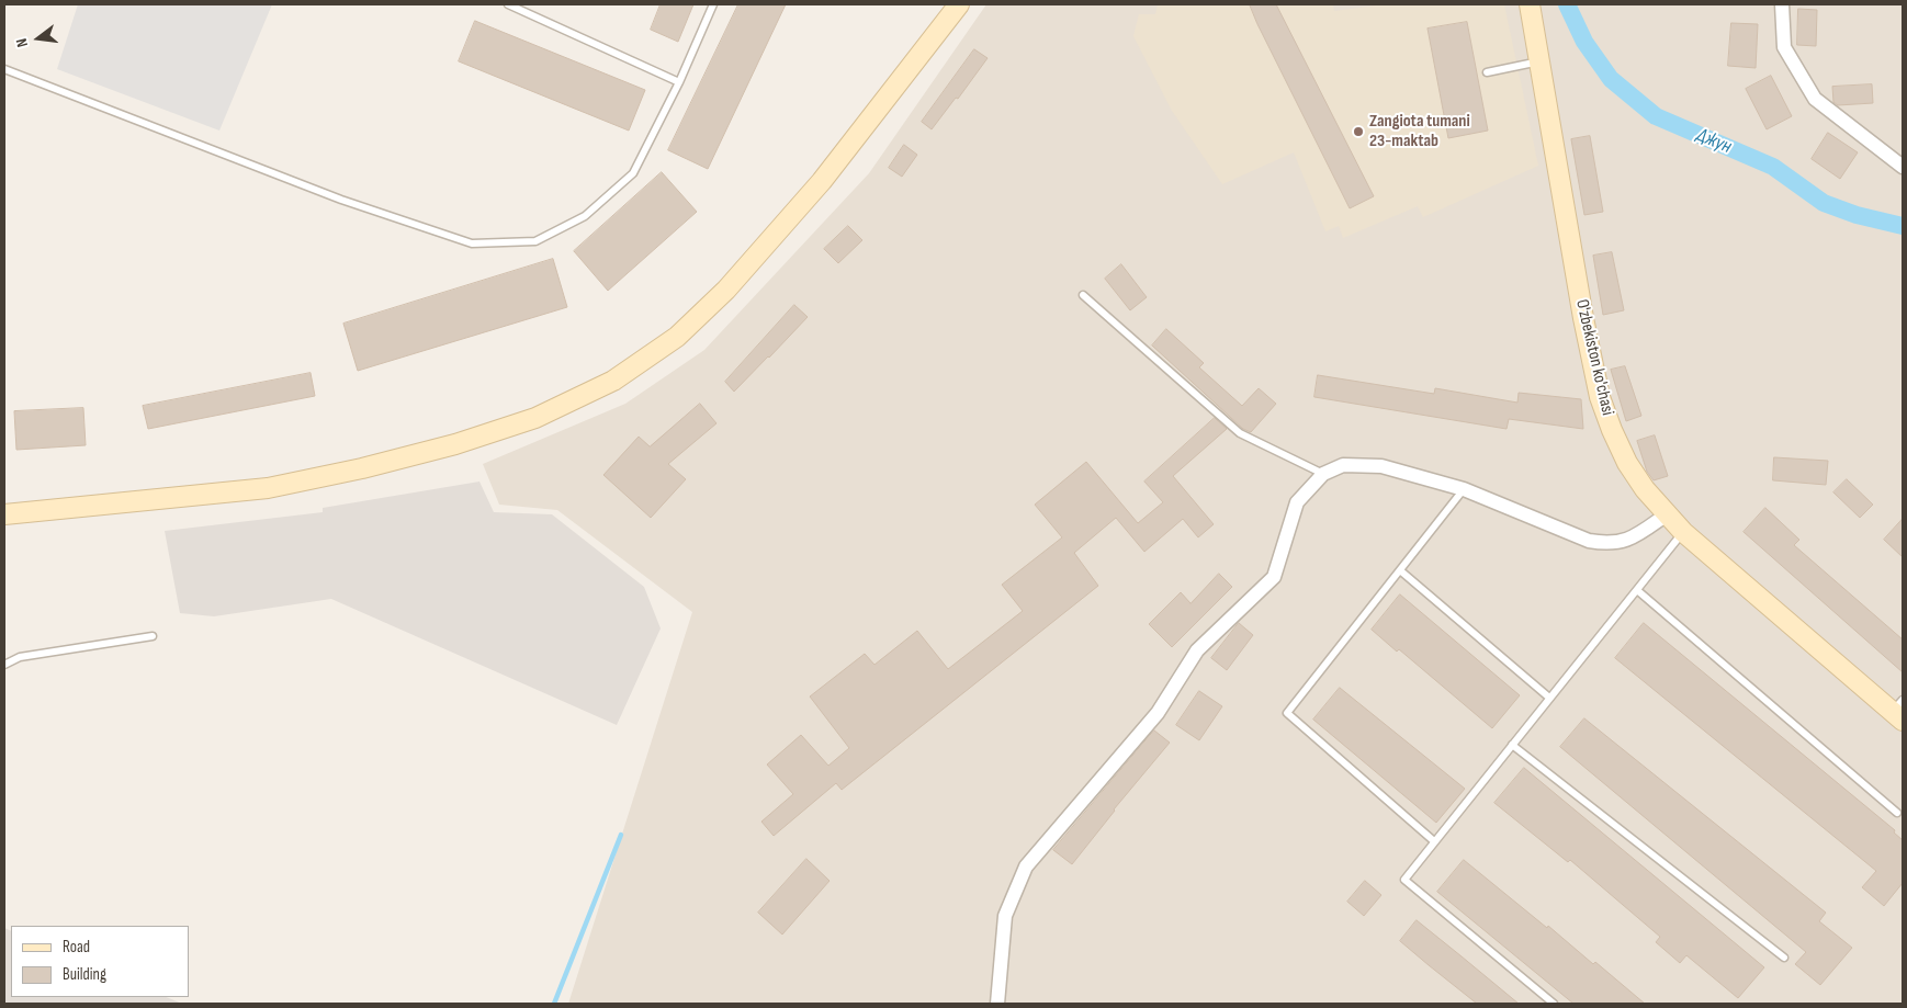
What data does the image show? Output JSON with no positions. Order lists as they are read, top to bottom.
{
  "streets": {
    "main road": ["O'zbekiston ko'chasi"]
  },
  "water": ["Джун"],
  "places": ["Zangiota tumani 23-maktab"],
  "legend": ["Road", "Building"],
  "north": "left"
}
